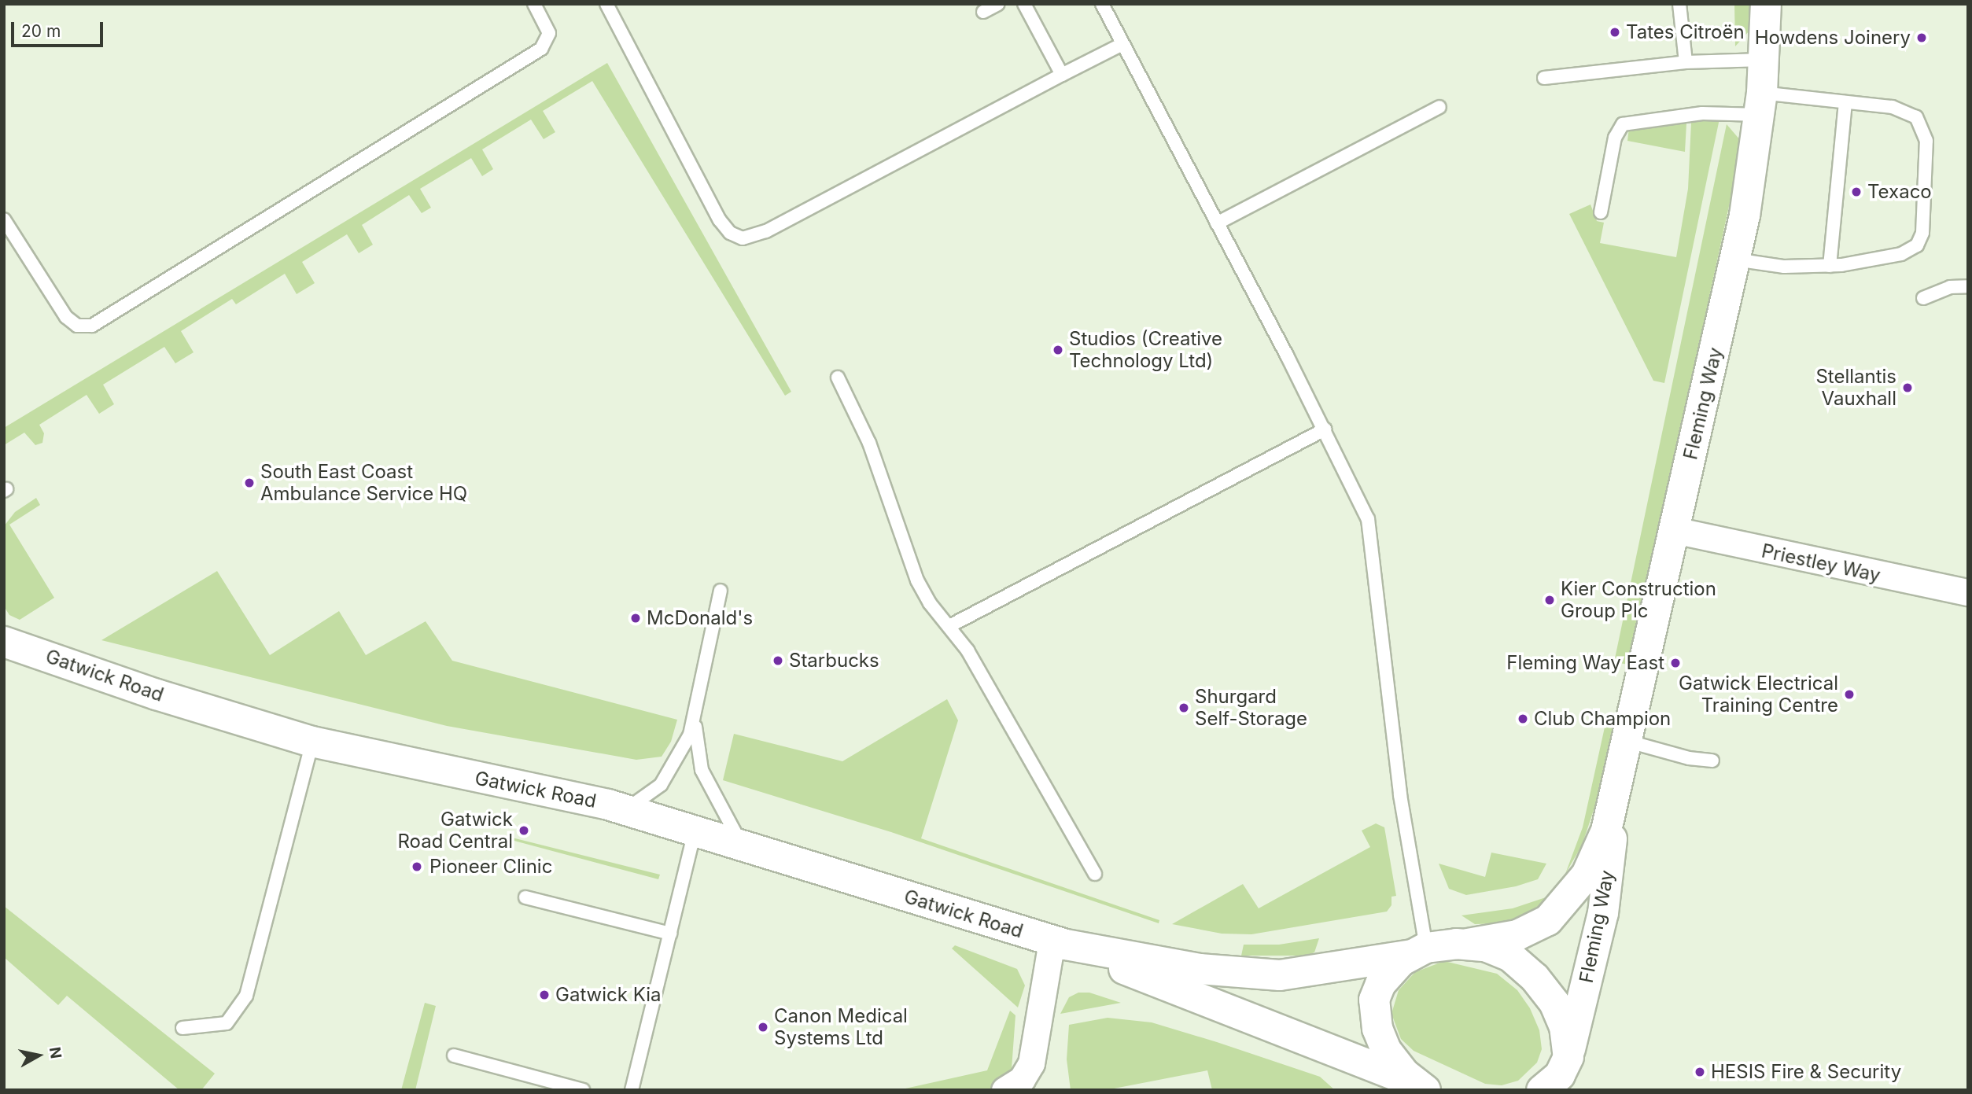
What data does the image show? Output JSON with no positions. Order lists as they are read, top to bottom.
{
  "streets": {
    "street": ["Fleming Way", "Priestley Way", "Gatwick Road"]
  },
  "crossings": [
    ["Fleming Way", "Priestley Way"],
    ["Fleming Way", "Gatwick Road"]
  ],
  "places": [
    "Tates Citroën",
    "Howdens Joinery",
    "Texaco",
    "Studios (Creative Technology Ltd)",
    "Stellantis Vauxhall",
    "South East Coast Ambulance Service HQ",
    "Kier Construction Group Plc",
    "McDonald's",
    "Starbucks",
    "Fleming Way East",
    "Gatwick Electrical Training Centre",
    "Shurgard Self-Storage",
    "Club Champion",
    "Gatwick Road Central",
    "Pioneer Clinic",
    "Gatwick Kia",
    "Canon Medical Systems Ltd",
    "HESIS Fire & Security"
  ],
  "scale_bar": "20 m",
  "north": "right"
}
